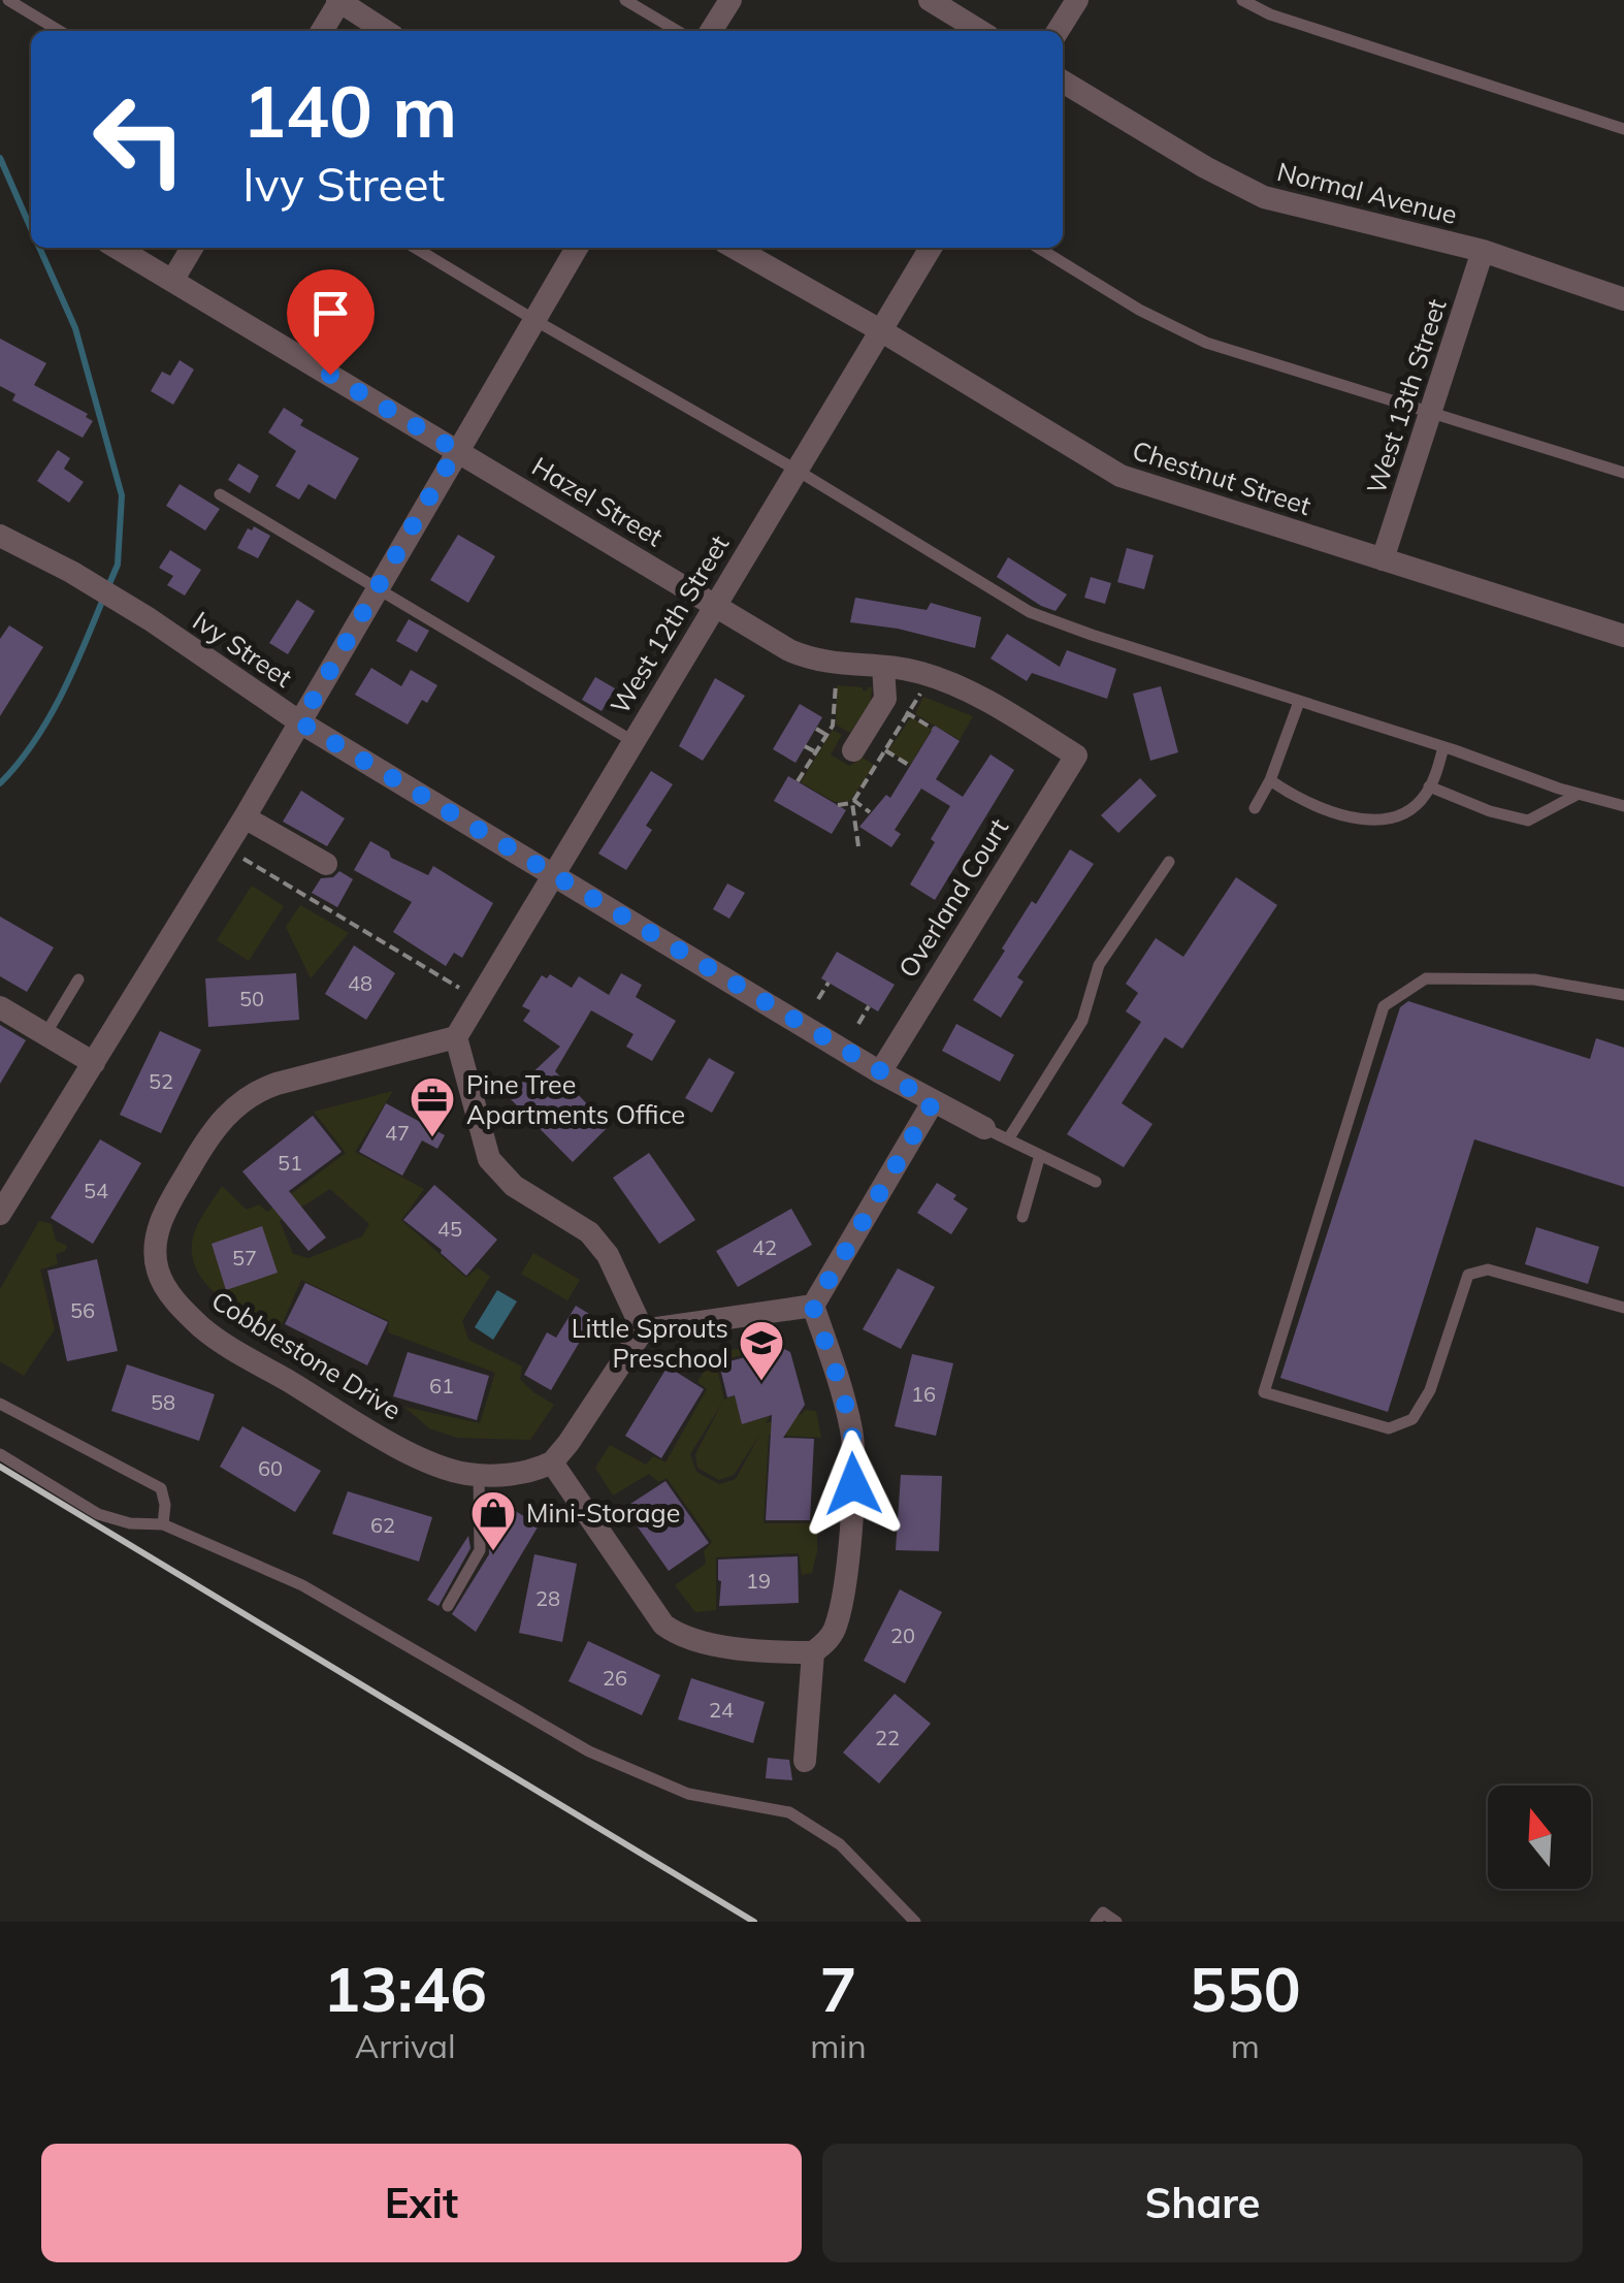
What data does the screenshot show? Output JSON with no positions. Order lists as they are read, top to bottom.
{
  "streets": {
    "street": [
      "Normal Avenue",
      "West 13th Street",
      "Chestnut Street",
      "Hazel Street",
      "West 12th Street",
      "Ivy Street",
      "Overland Court",
      "Cobblestone Drive"
    ]
  },
  "crossings": [
    ["Normal Avenue", "West 13th Street"],
    ["West 13th Street", "Chestnut Street"],
    ["Chestnut Street", "West 12th Street"],
    ["Hazel Street", "West 12th Street"],
    ["Hazel Street", "Overland Court"],
    ["West 12th Street", "Ivy Street"],
    ["West 12th Street", "Cobblestone Drive"],
    ["Ivy Street", "Overland Court"]
  ],
  "places": {
    "office": ["Pine Tree Apartments Office"],
    "school or university": ["Little Sprouts Preschool"],
    "shop": ["Mini-Storage"]
  },
  "house_numbers": [
    "48",
    "50",
    "52",
    "47",
    "51",
    "54",
    "45",
    "42",
    "57",
    "56",
    "61",
    "16",
    "58",
    "60",
    "62",
    "19",
    "28",
    "20",
    "26",
    "24",
    "22"
  ],
  "north": "top",
  "page": {
    "turn": ["140 m", "Ivy Street"],
    "eta": [
      "13:46",
      "Arrival",
      "7",
      "min",
      "550",
      "m"
    ],
    "buttons": ["Exit", "Share"]
  }
}
